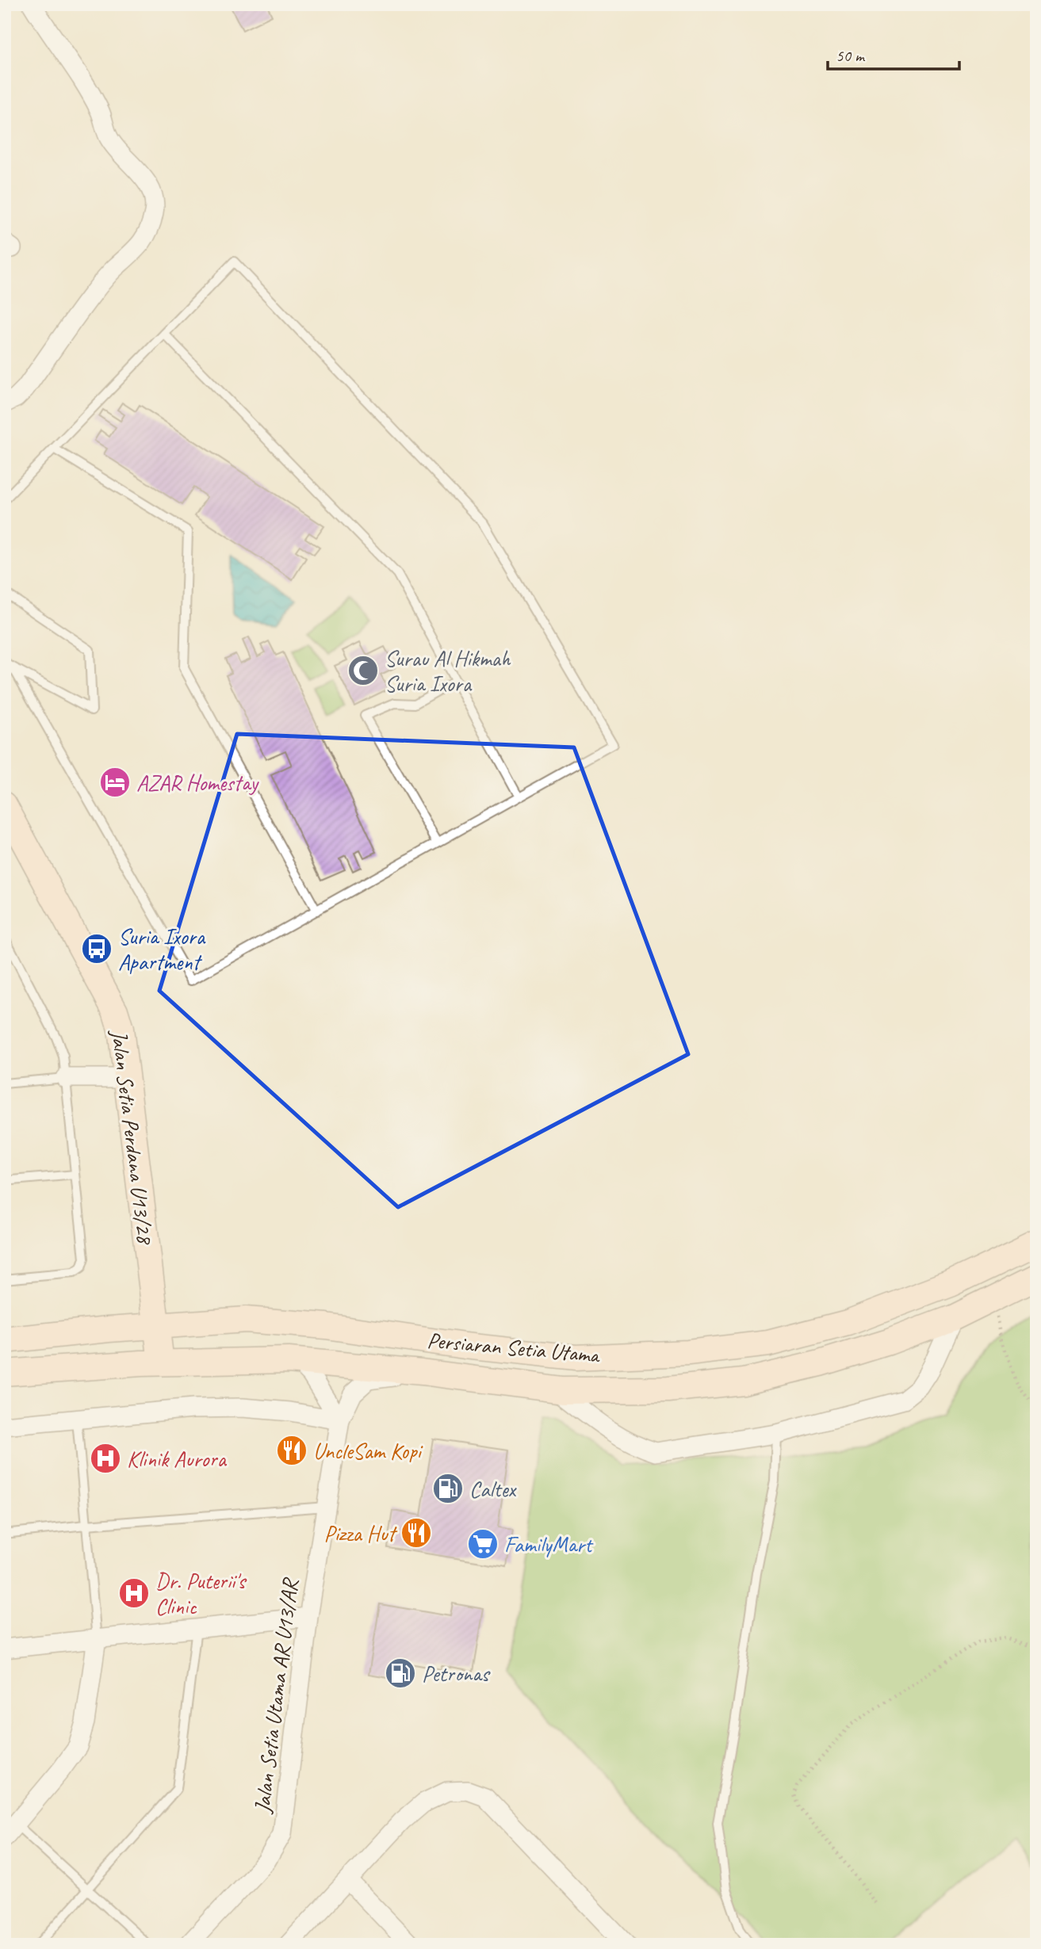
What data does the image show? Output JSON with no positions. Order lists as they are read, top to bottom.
{
  "streets": {
    "street": ["Jalan Setia Perdana U13/28", "Persiaran Setia Utama", "Jalan Setia Utama AR U13/AR"]
  },
  "crossings": [
    ["Jalan Setia Perdana U13/28", "Persiaran Setia Utama"]
  ],
  "places": {
    "mosque": ["Surau Al Hikmah Suria Ixora"],
    "hotel": ["AZAR Homestay"],
    "bus stop": ["Suria Ixora Apartment"],
    "restaurant": ["UncleSam Kopi", "Pizza Hut"],
    "hospital": ["Klinik Aurora", "Dr. Puterii's Clinic"],
    "fuel station": ["Caltex", "Petronas"],
    "supermarket": ["FamilyMart"]
  },
  "scale_bar": "50 m"
}
